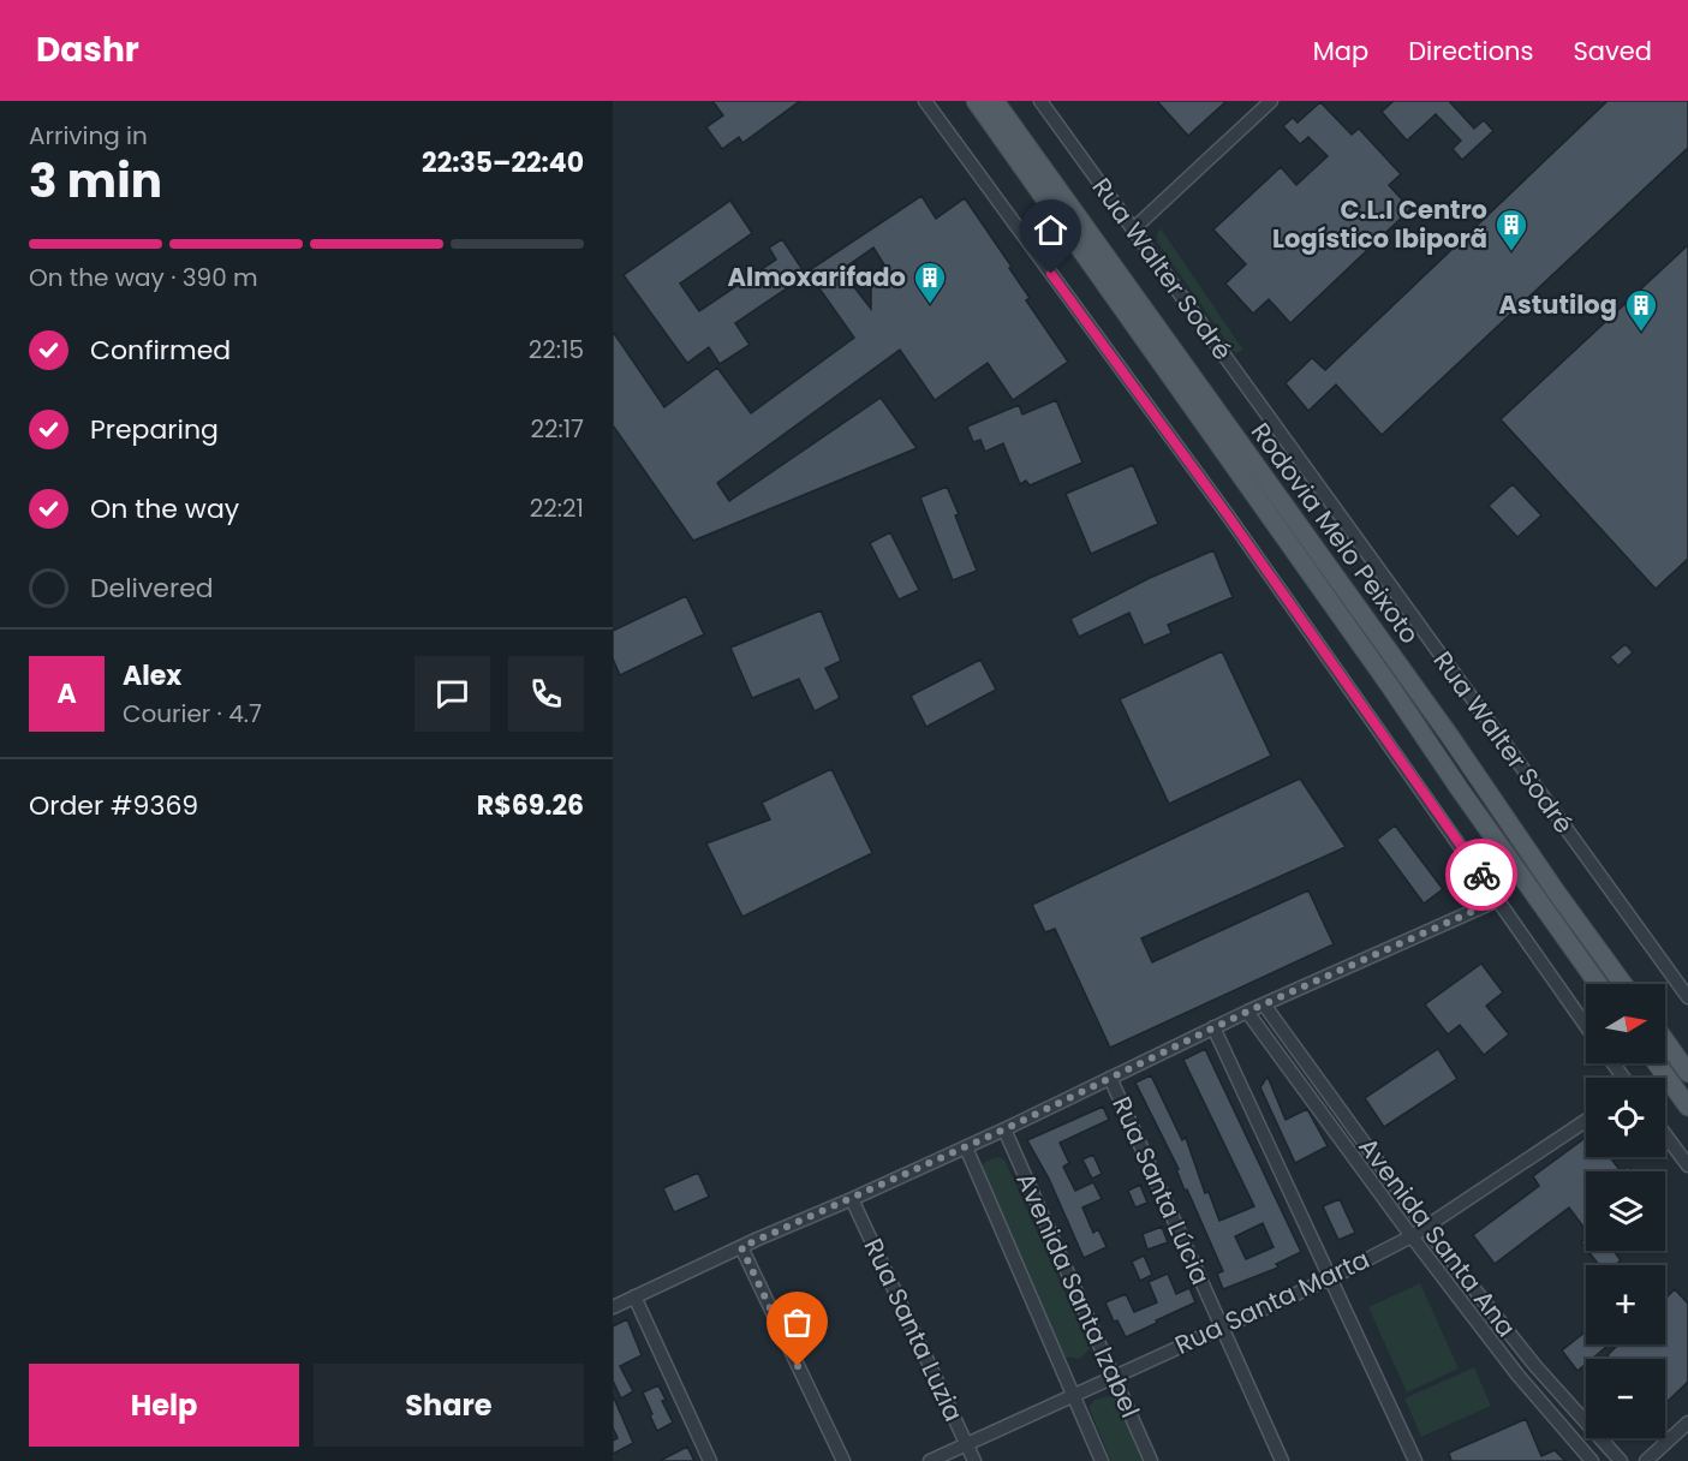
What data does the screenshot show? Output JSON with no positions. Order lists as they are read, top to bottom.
{
  "streets": {
    "main road": ["Rodovia Melo Peixoto"],
    "street": [
      "Rua Walter Sodré",
      "Rua Santa Lúcia",
      "Avenida Santa Ana",
      "Avenida Santa Izabel",
      "Rua Santa Marta",
      "Rua Santa Luzia"
    ]
  },
  "crossings": [
    ["Rua Santa Lúcia", "Rua Santa Marta"],
    ["Avenida Santa Ana", "Rua Santa Marta"],
    ["Avenida Santa Izabel", "Rua Santa Marta"],
    ["Rua Santa Marta", "Rua Santa Luzia"]
  ],
  "places": {
    "building": ["C.L.I Centro Logístico Ibiporã", "Almoxarifado", "Astutilog"]
  },
  "north": "right",
  "page": {
    "header": "Dashr",
    "nav": ["Map", "Directions", "Saved"],
    "heading": ["3 min", "Arriving in", "22:35–22:40"],
    "panel": [
      "Alex",
      "Courier · 4.7",
      "Order #9369",
      "R$69.26"
    ],
    "bar": "On the way · 390 m",
    "list": [
      ["Confirmed", "22:15"],
      ["Preparing", "22:17"],
      ["On the way", "22:21"],
      "Delivered"
    ],
    "round": "A",
    "map_buttons": ["+", "−"],
    "buttons": ["Help", "Share"]
  }
}
